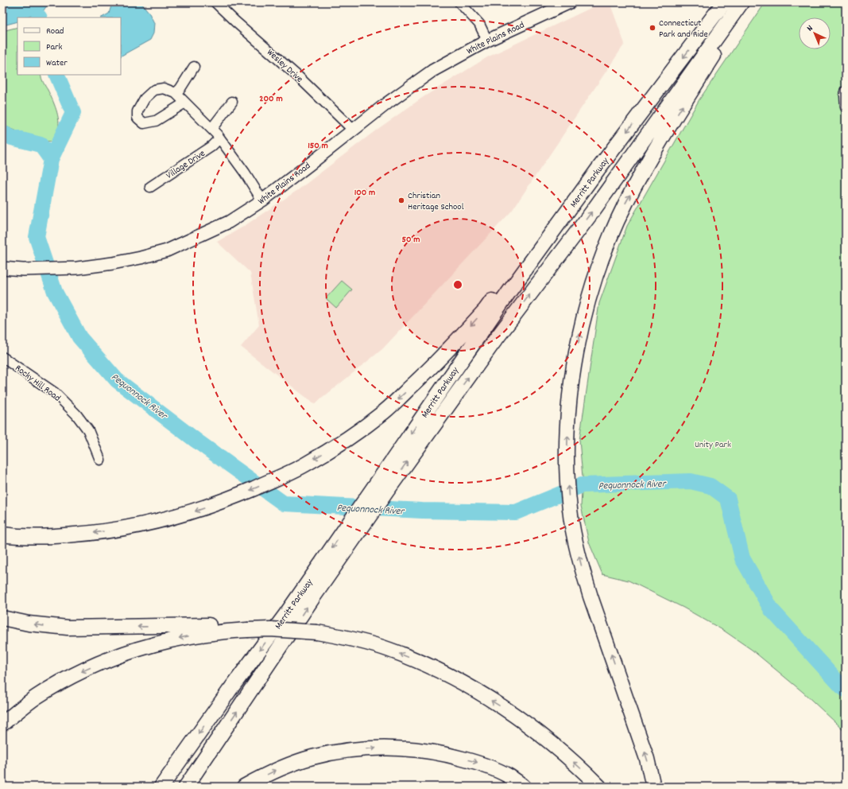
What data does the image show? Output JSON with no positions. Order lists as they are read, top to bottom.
{
  "streets": {
    "highway": ["Merritt Parkway"],
    "main road": ["White Plains Road"],
    "street": ["Wesley Drive", "Village Drive", "Rocky Hill Road"]
  },
  "crossings": [
    ["White Plains Road", "Wesley Drive"]
  ],
  "water": ["Pequonnock River"],
  "parks": ["Unity Park"],
  "places": ["Connecticut Park and Ride", "Christian Heritage School"],
  "legend": ["Road", "Park", "Water"],
  "north": "top left",
  "rings": [
    "200 m",
    "150 m",
    "100 m",
    "50 m"
  ]
}
